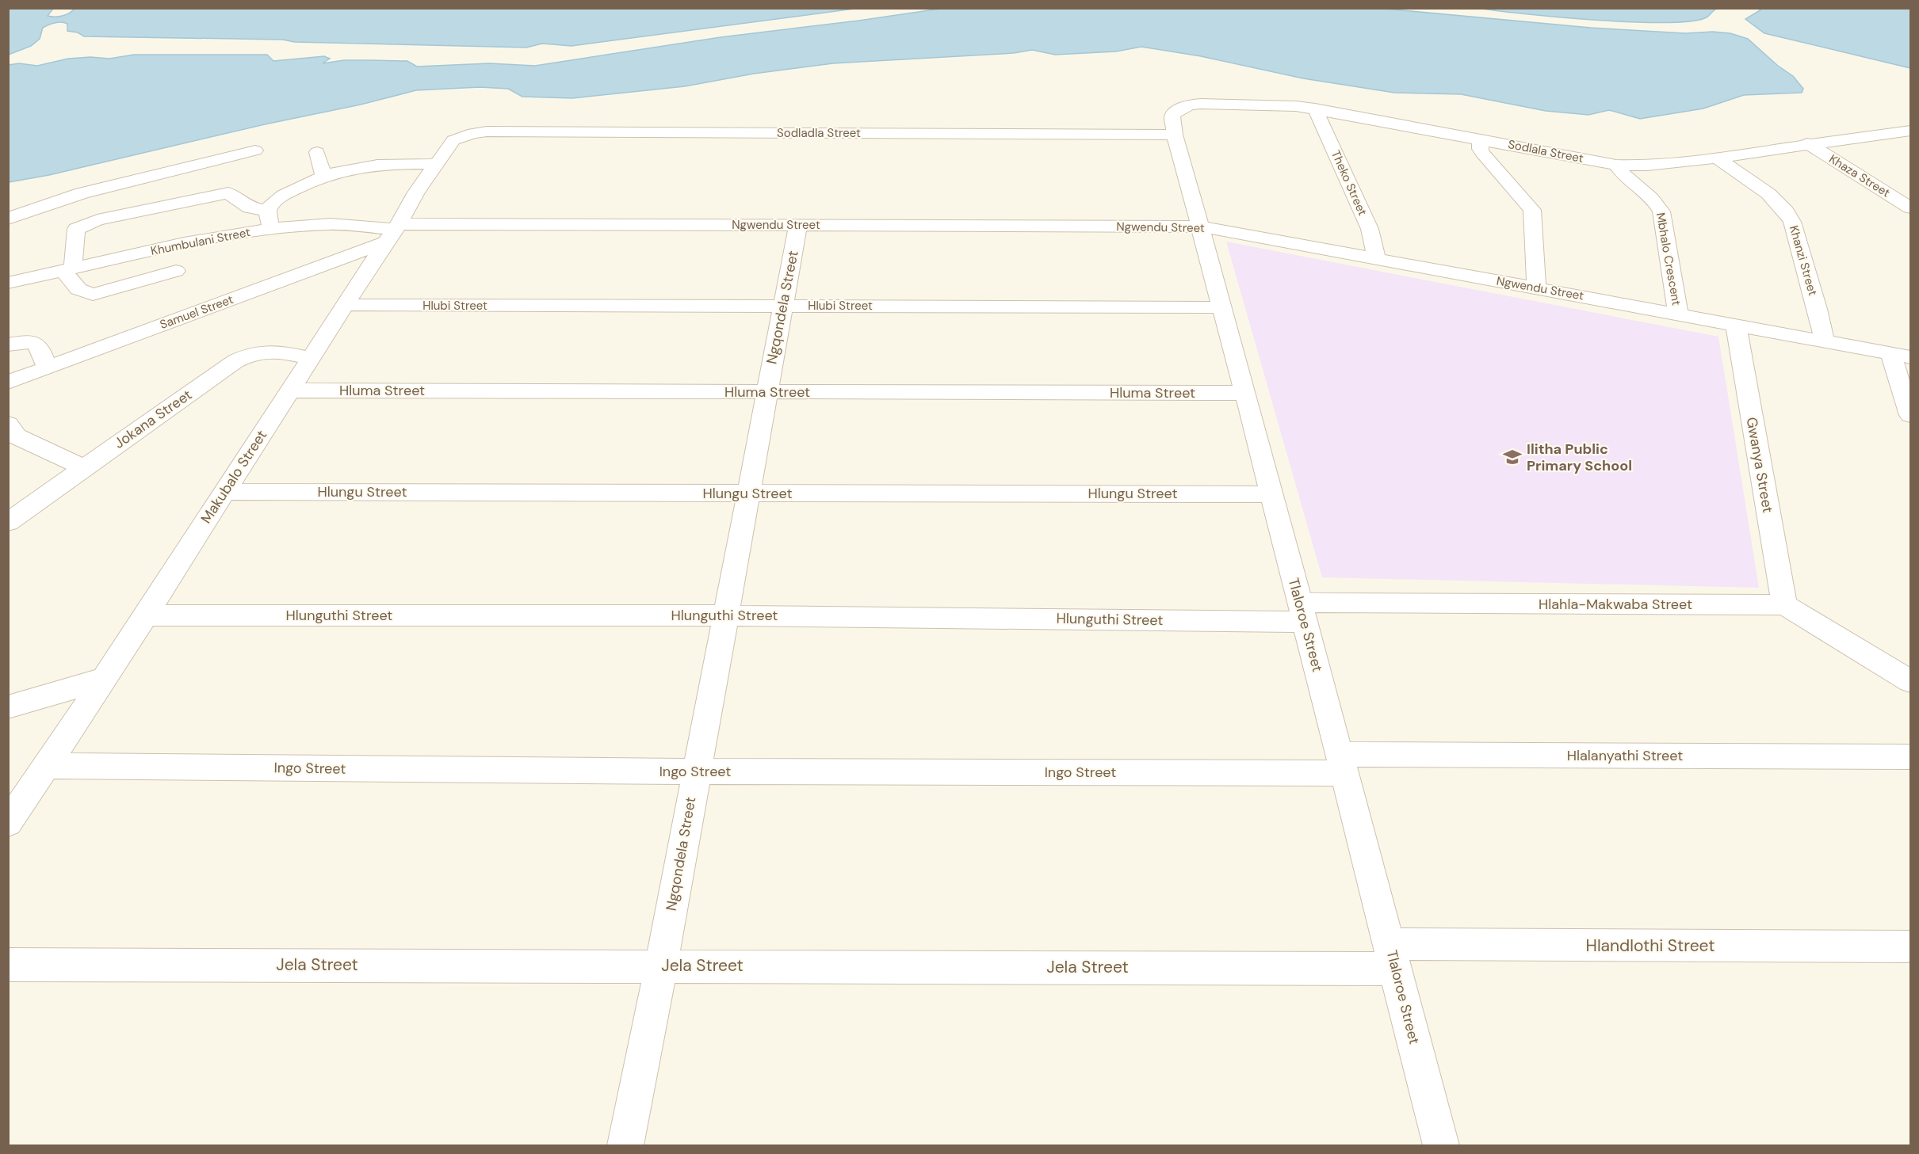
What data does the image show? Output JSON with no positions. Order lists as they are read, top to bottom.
{
  "streets": {
    "street": [
      "Sodladla Street",
      "Sodlala Street",
      "Khaza Street",
      "Theko Street",
      "Ngwendu Street",
      "Khumbulani Street",
      "Mbhalo Crescent",
      "Khanzi Street",
      "Hlubi Street",
      "Ngqondela Street",
      "Samuel Street",
      "Hluma Street",
      "Jokana Street",
      "Gwanya Street",
      "Makubalo Street",
      "Hlungu Street",
      "Hlahla-Makwaba Street",
      "Hlunguthi Street",
      "Tlaloroe Street",
      "Hlalanyathi Street",
      "Ingo Street",
      "Hlandlothi Street",
      "Jela Street"
    ]
  },
  "crossings": [
    ["Sodladla Street", "Makubalo Street"],
    ["Sodladla Street", "Tlaloroe Street"],
    ["Sodlala Street", "Khaza Street"],
    ["Sodlala Street", "Theko Street"],
    ["Sodlala Street", "Mbhalo Crescent"],
    ["Sodlala Street", "Khanzi Street"],
    ["Sodlala Street", "Tlaloroe Street"],
    ["Theko Street", "Ngwendu Street"],
    ["Ngwendu Street", "Khumbulani Street"],
    ["Ngwendu Street", "Mbhalo Crescent"],
    ["Ngwendu Street", "Khanzi Street"],
    ["Ngwendu Street", "Ngqondela Street"],
    ["Ngwendu Street", "Samuel Street"],
    ["Ngwendu Street", "Gwanya Street"],
    ["Ngwendu Street", "Makubalo Street"],
    ["Ngwendu Street", "Tlaloroe Street"],
    ["Khumbulani Street", "Samuel Street"],
    ["Khumbulani Street", "Makubalo Street"],
    ["Hlubi Street", "Ngqondela Street"],
    ["Hlubi Street", "Makubalo Street"],
    ["Hlubi Street", "Tlaloroe Street"],
    ["Ngqondela Street", "Hluma Street"],
    ["Ngqondela Street", "Hlungu Street"],
    ["Ngqondela Street", "Hlunguthi Street"],
    ["Ngqondela Street", "Ingo Street"],
    ["Ngqondela Street", "Jela Street"],
    ["Samuel Street", "Makubalo Street"],
    ["Hluma Street", "Makubalo Street"],
    ["Hluma Street", "Tlaloroe Street"],
    ["Jokana Street", "Makubalo Street"],
    ["Gwanya Street", "Hlahla-Makwaba Street"],
    ["Makubalo Street", "Hlungu Street"],
    ["Makubalo Street", "Hlunguthi Street"],
    ["Makubalo Street", "Ingo Street"],
    ["Hlungu Street", "Tlaloroe Street"],
    ["Hlahla-Makwaba Street", "Hlunguthi Street"],
    ["Hlahla-Makwaba Street", "Tlaloroe Street"],
    ["Hlunguthi Street", "Tlaloroe Street"],
    ["Tlaloroe Street", "Hlalanyathi Street"],
    ["Tlaloroe Street", "Ingo Street"],
    ["Tlaloroe Street", "Hlandlothi Street"],
    ["Tlaloroe Street", "Jela Street"],
    ["Hlalanyathi Street", "Ingo Street"],
    ["Hlandlothi Street", "Jela Street"]
  ],
  "places": {
    "school or university": ["Ilitha Public Primary School"]
  }
}
